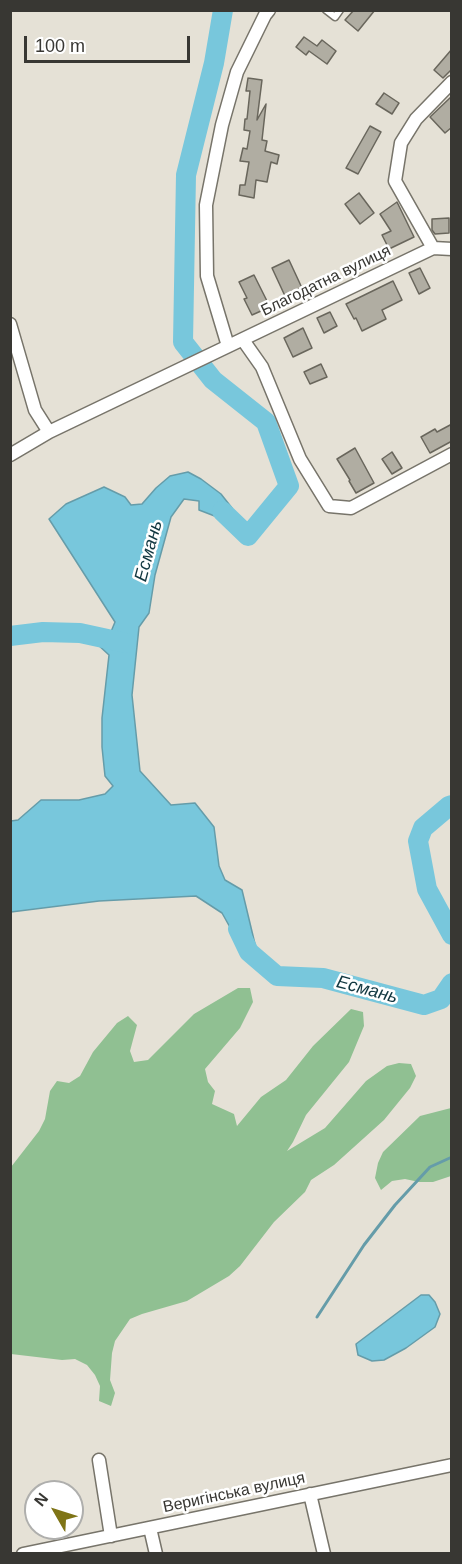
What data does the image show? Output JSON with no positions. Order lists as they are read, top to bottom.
{
  "streets": {
    "street": ["Благодатна вулиця", "Веригінська вулиця"]
  },
  "water": ["Есмань"],
  "scale_bar": "100 m",
  "north": "top left"
}
